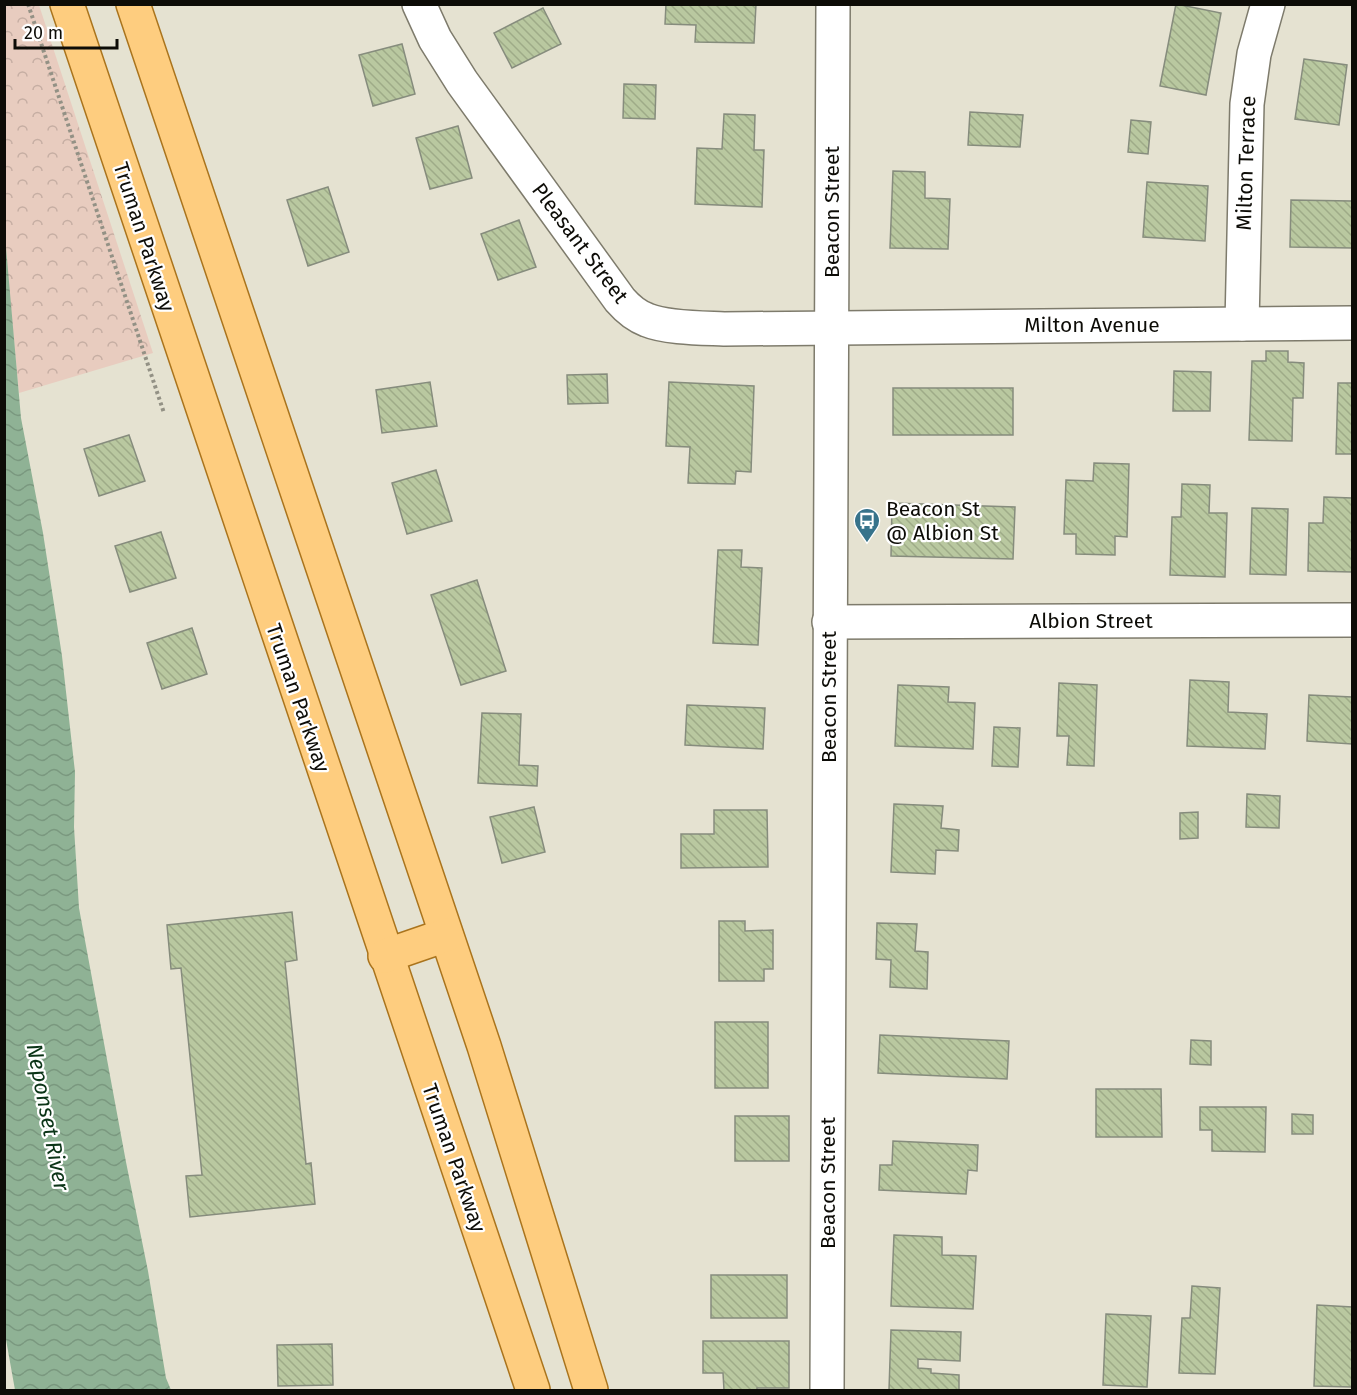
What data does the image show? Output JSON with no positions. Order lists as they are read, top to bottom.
{
  "streets": {
    "main road": ["Truman Parkway"],
    "street": [
      "Milton Terrace",
      "Beacon Street",
      "Pleasant Street",
      "Milton Avenue",
      "Albion Street"
    ]
  },
  "crossings": [
    ["Milton Terrace", "Milton Avenue"],
    ["Beacon Street", "Pleasant Street"],
    ["Beacon Street", "Milton Avenue"],
    ["Beacon Street", "Albion Street"],
    ["Pleasant Street", "Milton Avenue"]
  ],
  "water": ["Neponset River"],
  "places": {
    "bus stop": ["Beacon St @ Albion St"]
  },
  "scale_bar": "20 m"
}
